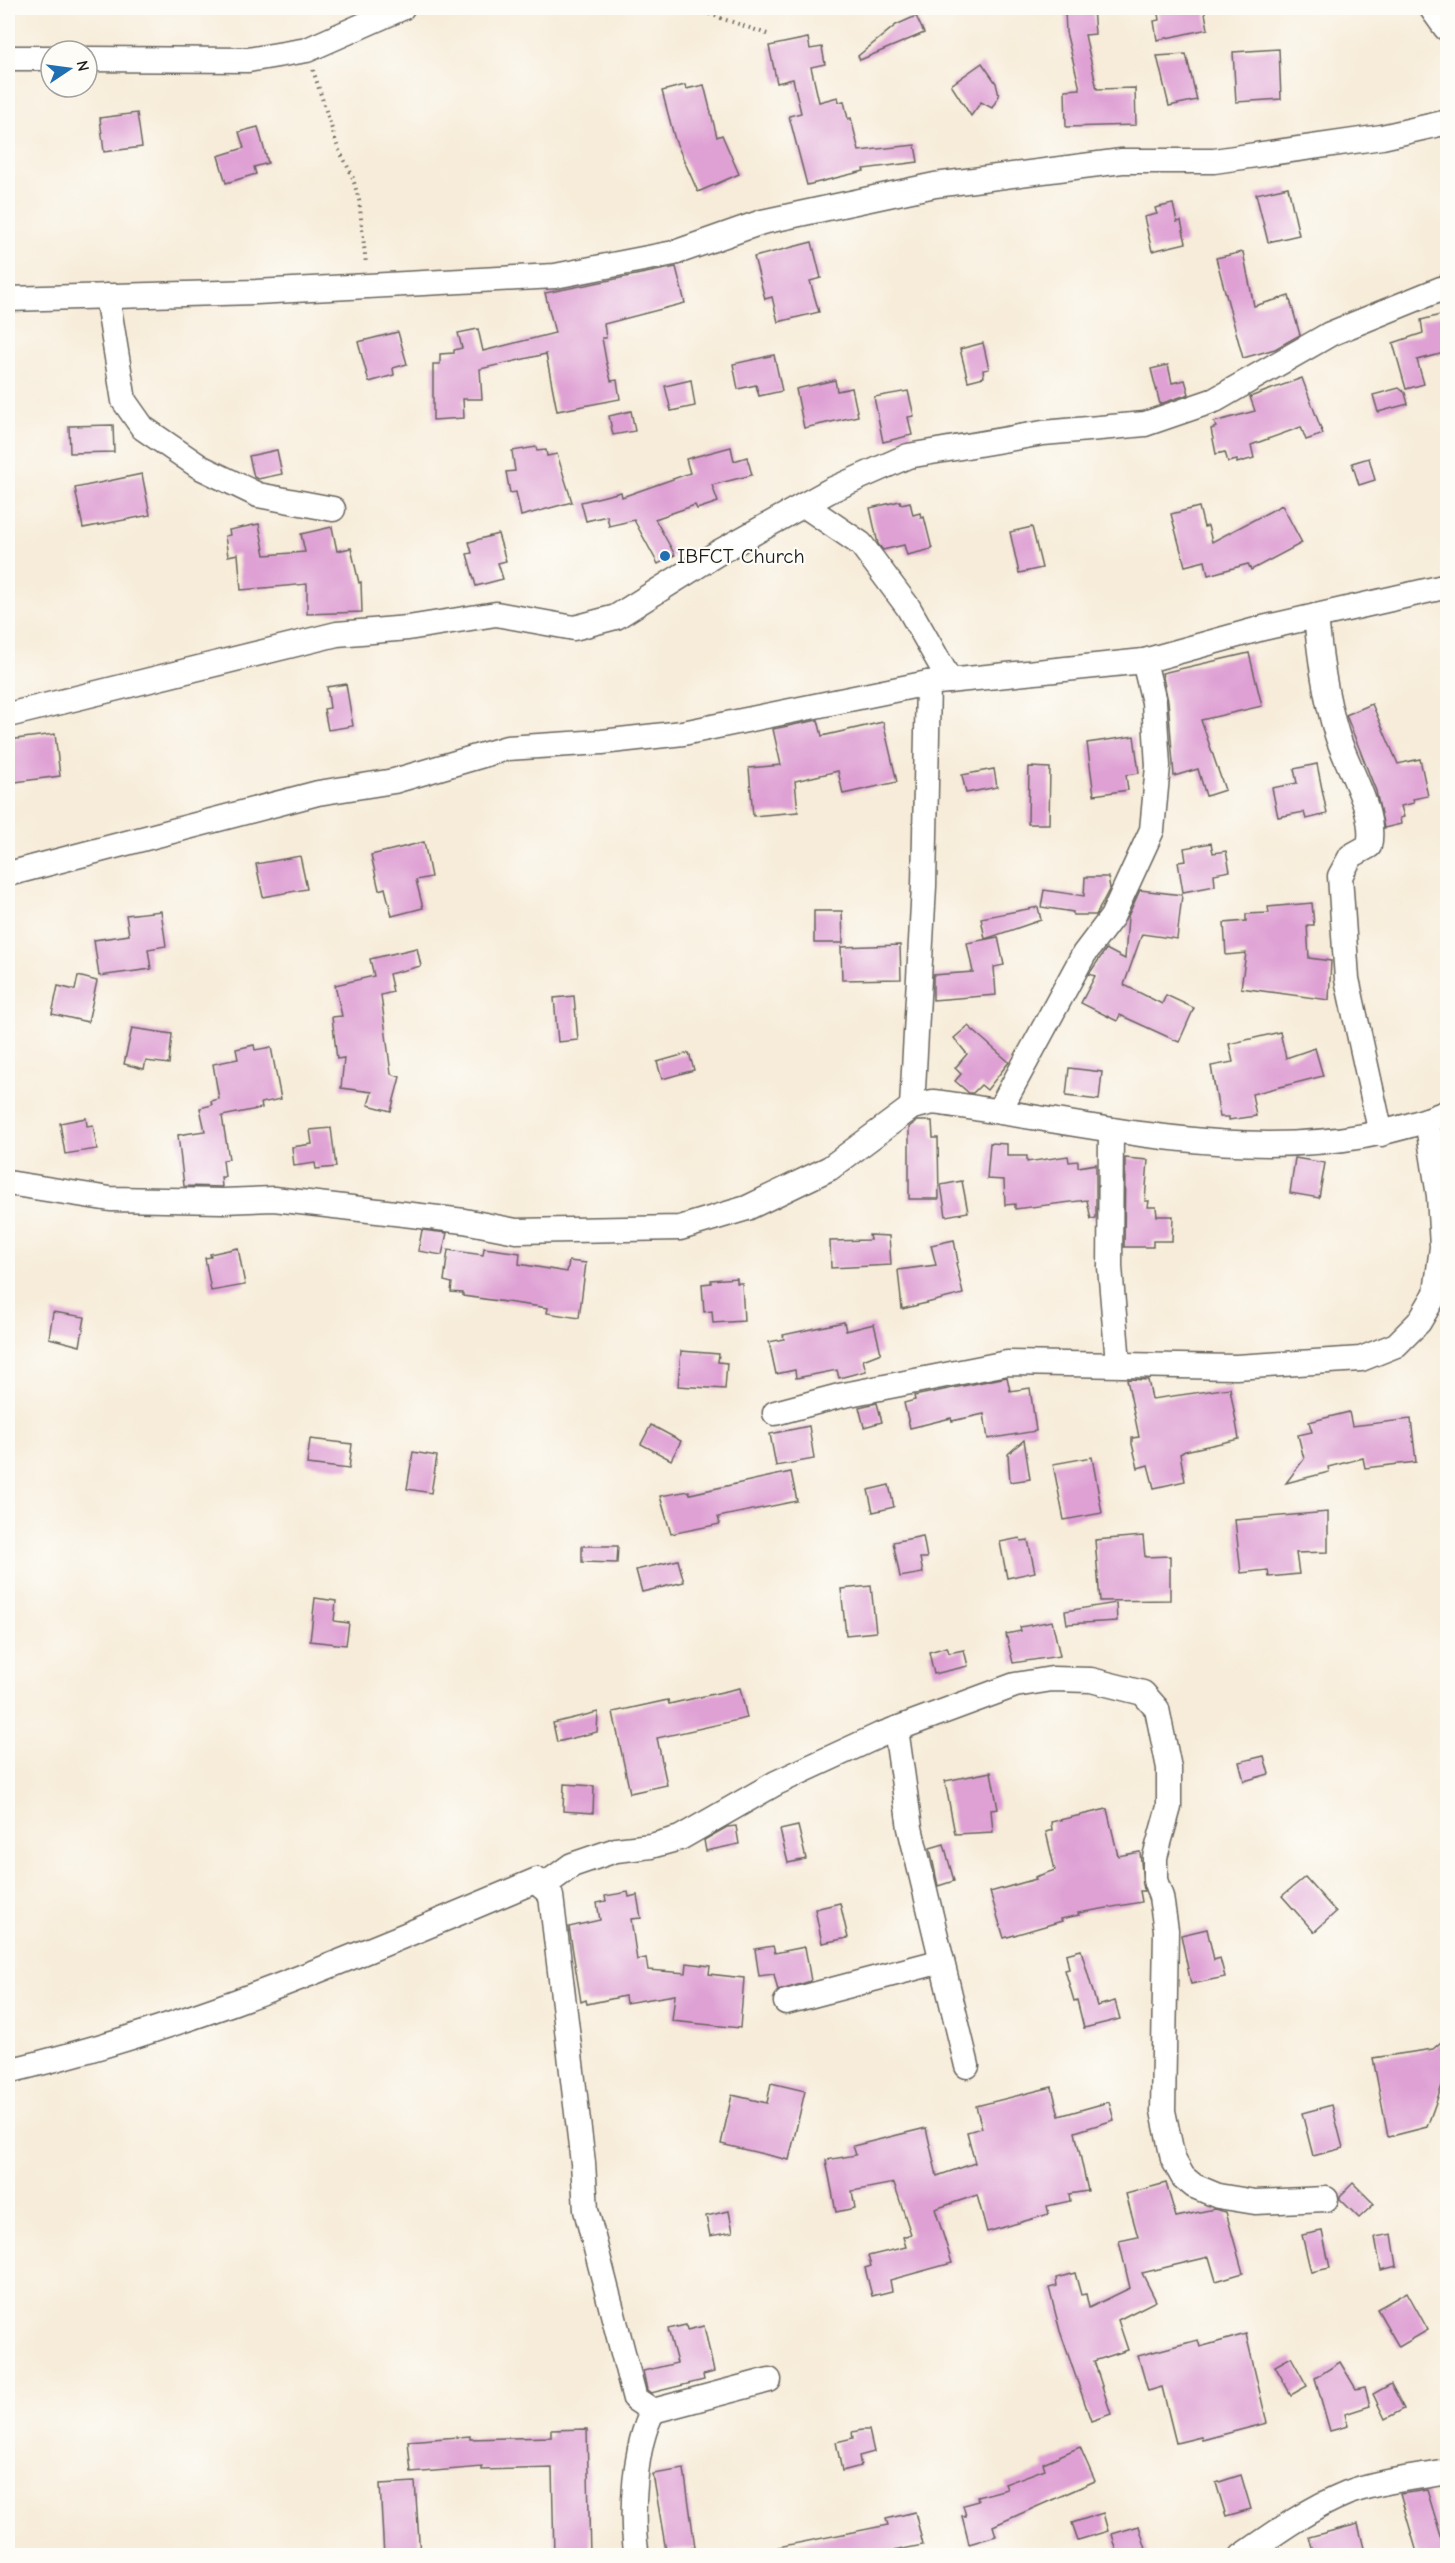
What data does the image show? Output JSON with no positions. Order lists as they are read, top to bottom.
{
  "places": ["IBFCT Church"],
  "north": "right"
}
